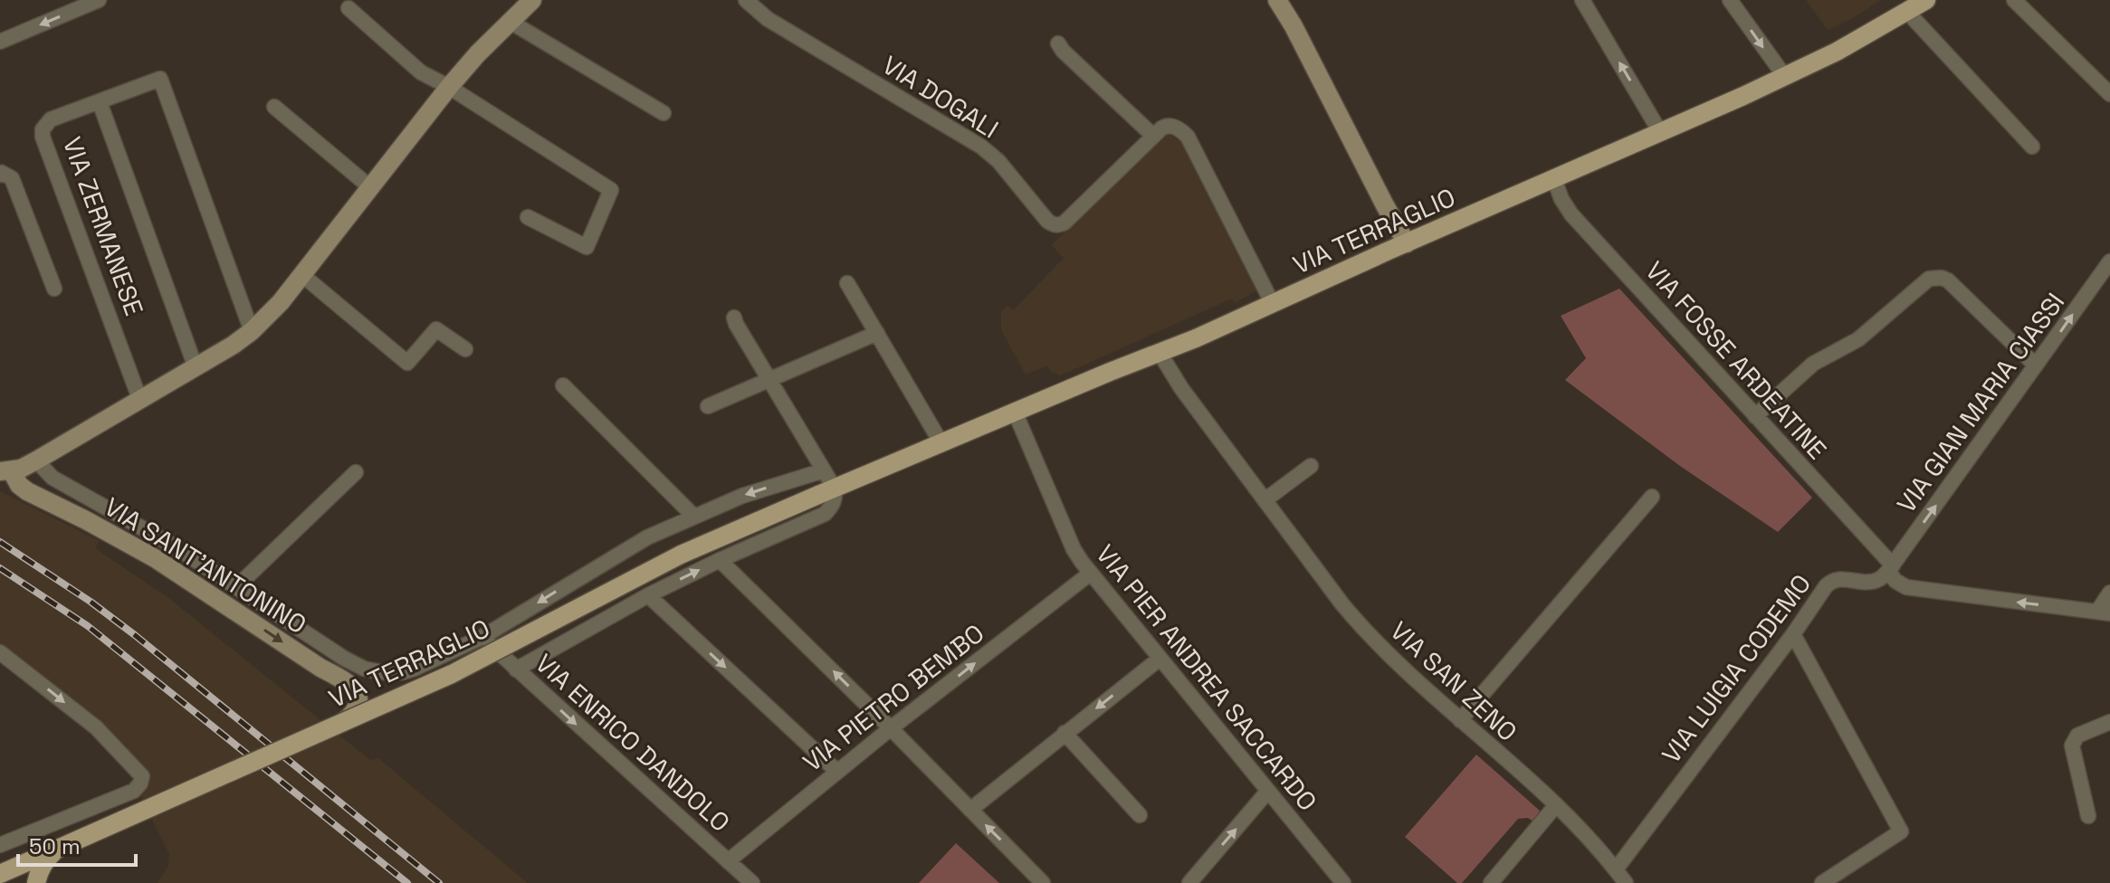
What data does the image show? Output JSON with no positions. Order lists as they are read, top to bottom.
{
  "streets": {
    "main road": ["VIA TERRAGLIO"],
    "street": [
      "VIA DOGALI",
      "VIA ZERMANESE",
      "VIA FOSSE ARDEATINE",
      "VIA GIAN MARIA CIASSI",
      "VIA SANT'ANTONINO",
      "VIA LUIGIA CODEMO",
      "VIA PIER ANDREA SACCARDO",
      "VIA SAN ZENO",
      "VIA PIETRO BEMBO",
      "VIA ENRICO DANDOLO"
    ]
  },
  "crossings": [
    ["VIA TERRAGLIO", "VIA FOSSE ARDEATINE"],
    ["VIA TERRAGLIO", "VIA SANT'ANTONINO"],
    ["VIA TERRAGLIO", "VIA PIER ANDREA SACCARDO"],
    ["VIA TERRAGLIO", "VIA SAN ZENO"],
    ["VIA TERRAGLIO", "VIA ENRICO DANDOLO"],
    ["VIA FOSSE ARDEATINE", "VIA GIAN MARIA CIASSI"],
    ["VIA FOSSE ARDEATINE", "VIA LUIGIA CODEMO"],
    ["VIA GIAN MARIA CIASSI", "VIA LUIGIA CODEMO"],
    ["VIA LUIGIA CODEMO", "VIA SAN ZENO"],
    ["VIA PIER ANDREA SACCARDO", "VIA PIETRO BEMBO"],
    ["VIA PIETRO BEMBO", "VIA ENRICO DANDOLO"]
  ],
  "one_way": ["VIA GIAN MARIA CIASSI", "VIA SANT'ANTONINO", "VIA ENRICO DANDOLO"],
  "scale_bar": "50 m"
}
